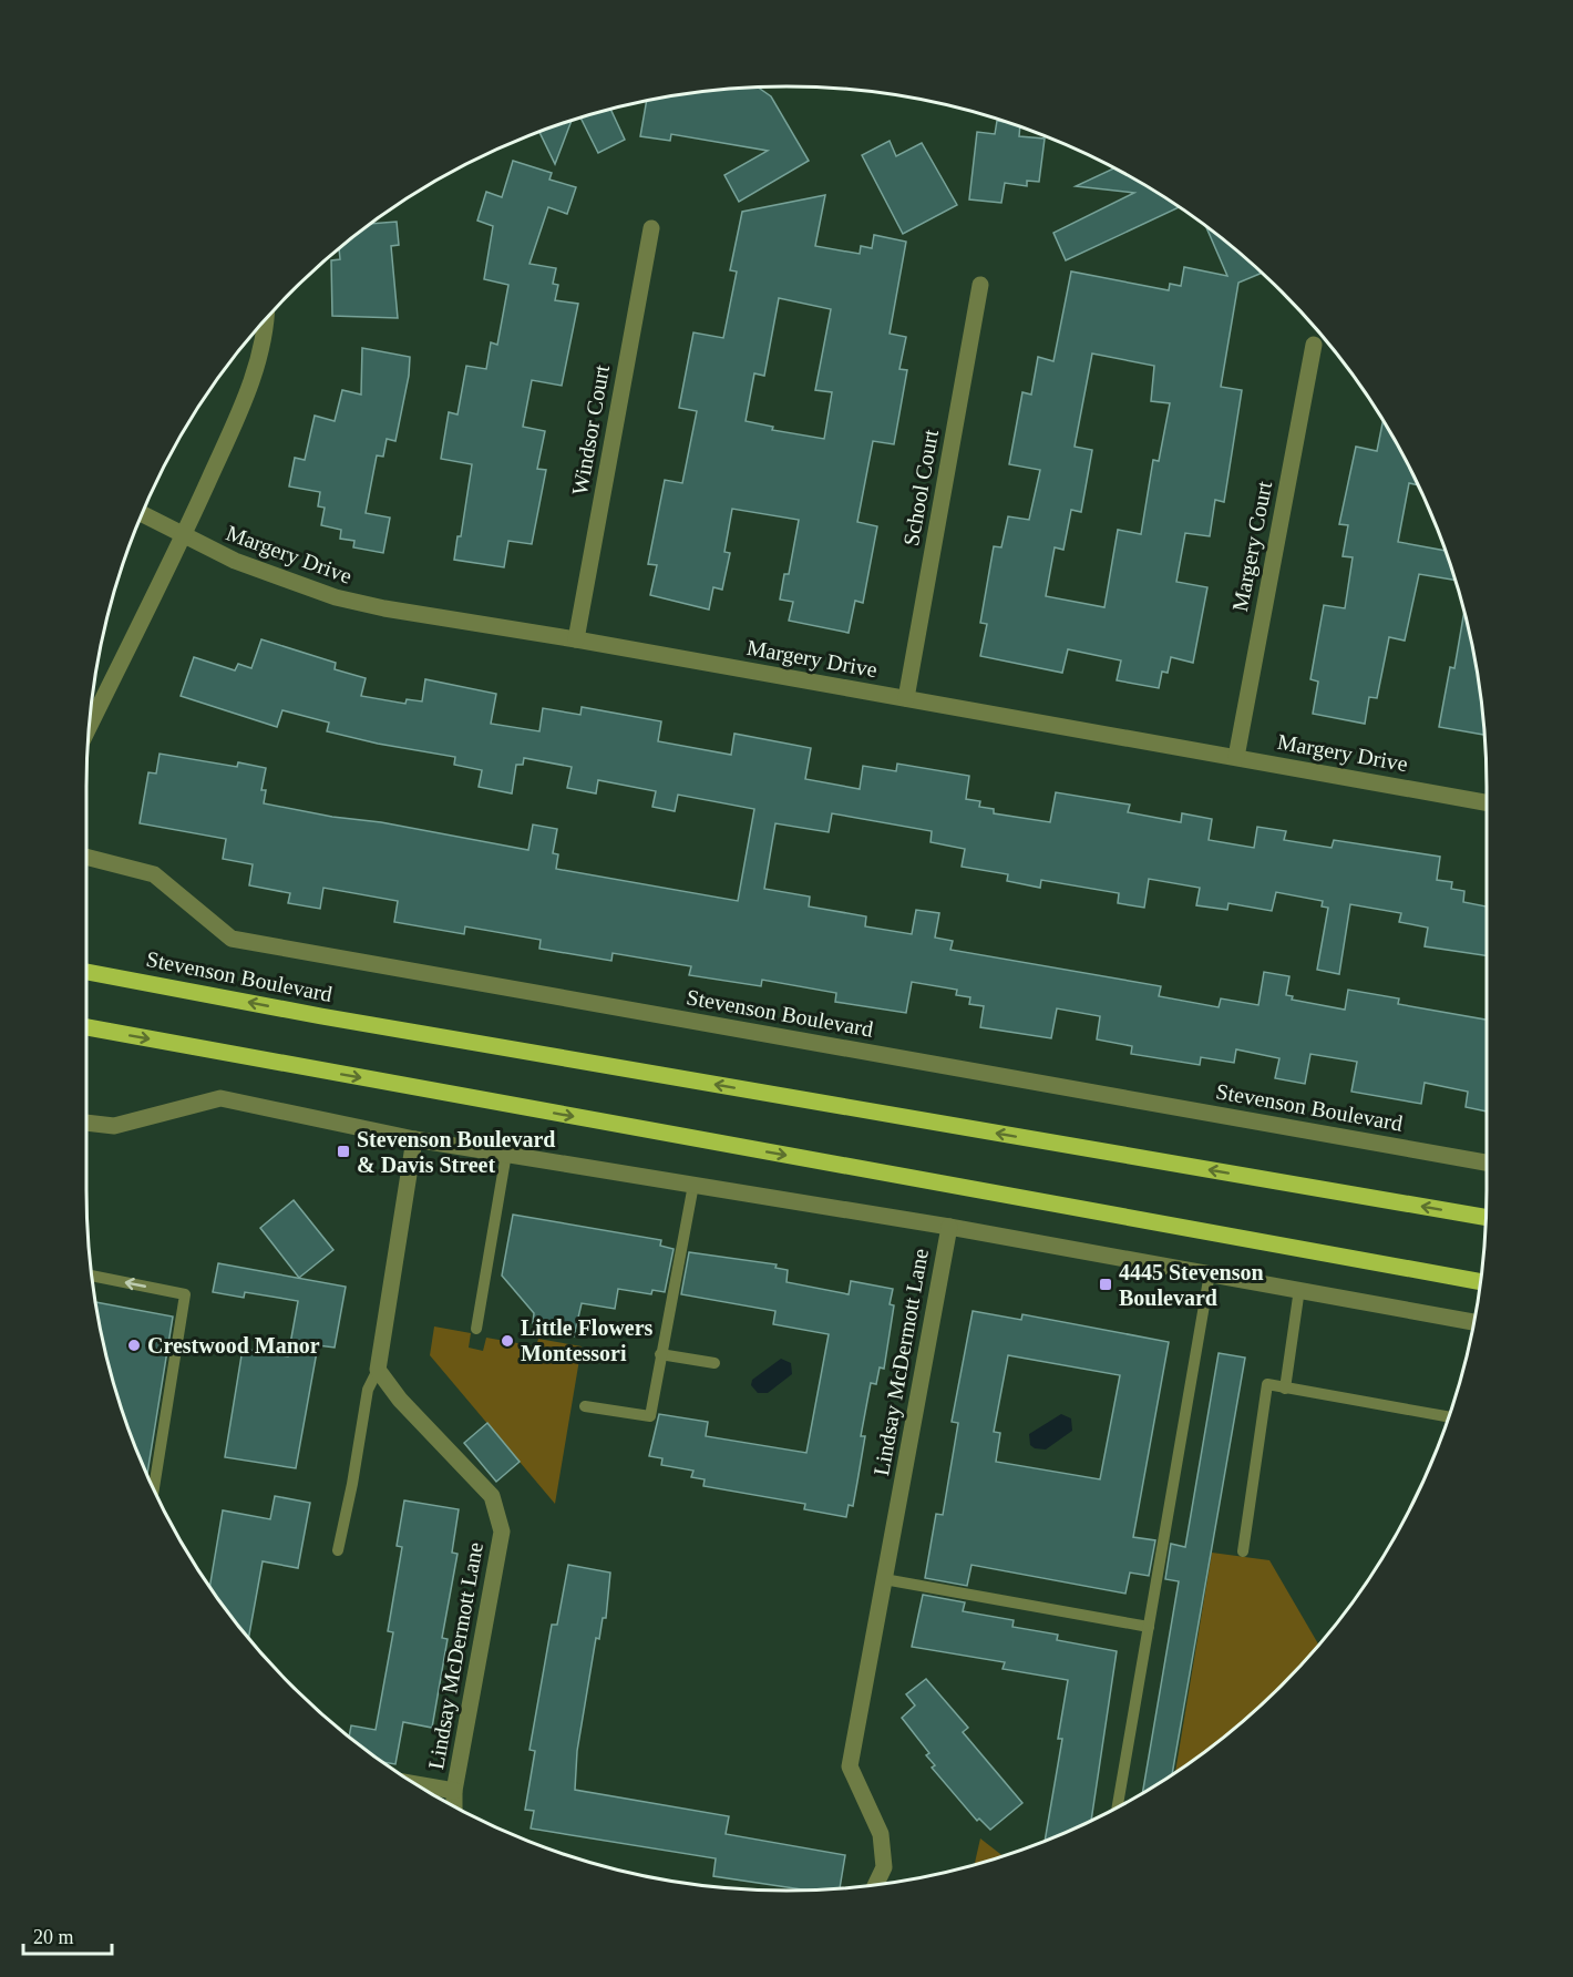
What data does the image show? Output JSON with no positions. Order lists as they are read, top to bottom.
{
  "streets": {
    "main road": ["Stevenson Boulevard"],
    "street": [
      "Windsor Court",
      "School Court",
      "Margery Court",
      "Margery Drive",
      "Lindsay McDermott Lane"
    ]
  },
  "crossings": [
    ["Windsor Court", "Margery Drive"],
    ["School Court", "Margery Drive"],
    ["Margery Court", "Margery Drive"]
  ],
  "places": {
    "transit": ["Stevenson Boulevard & Davis Street", "4445 Stevenson Boulevard"],
    "other": ["Little Flowers Montessori", "Crestwood Manor"]
  },
  "scale_bar": "20 m"
}
